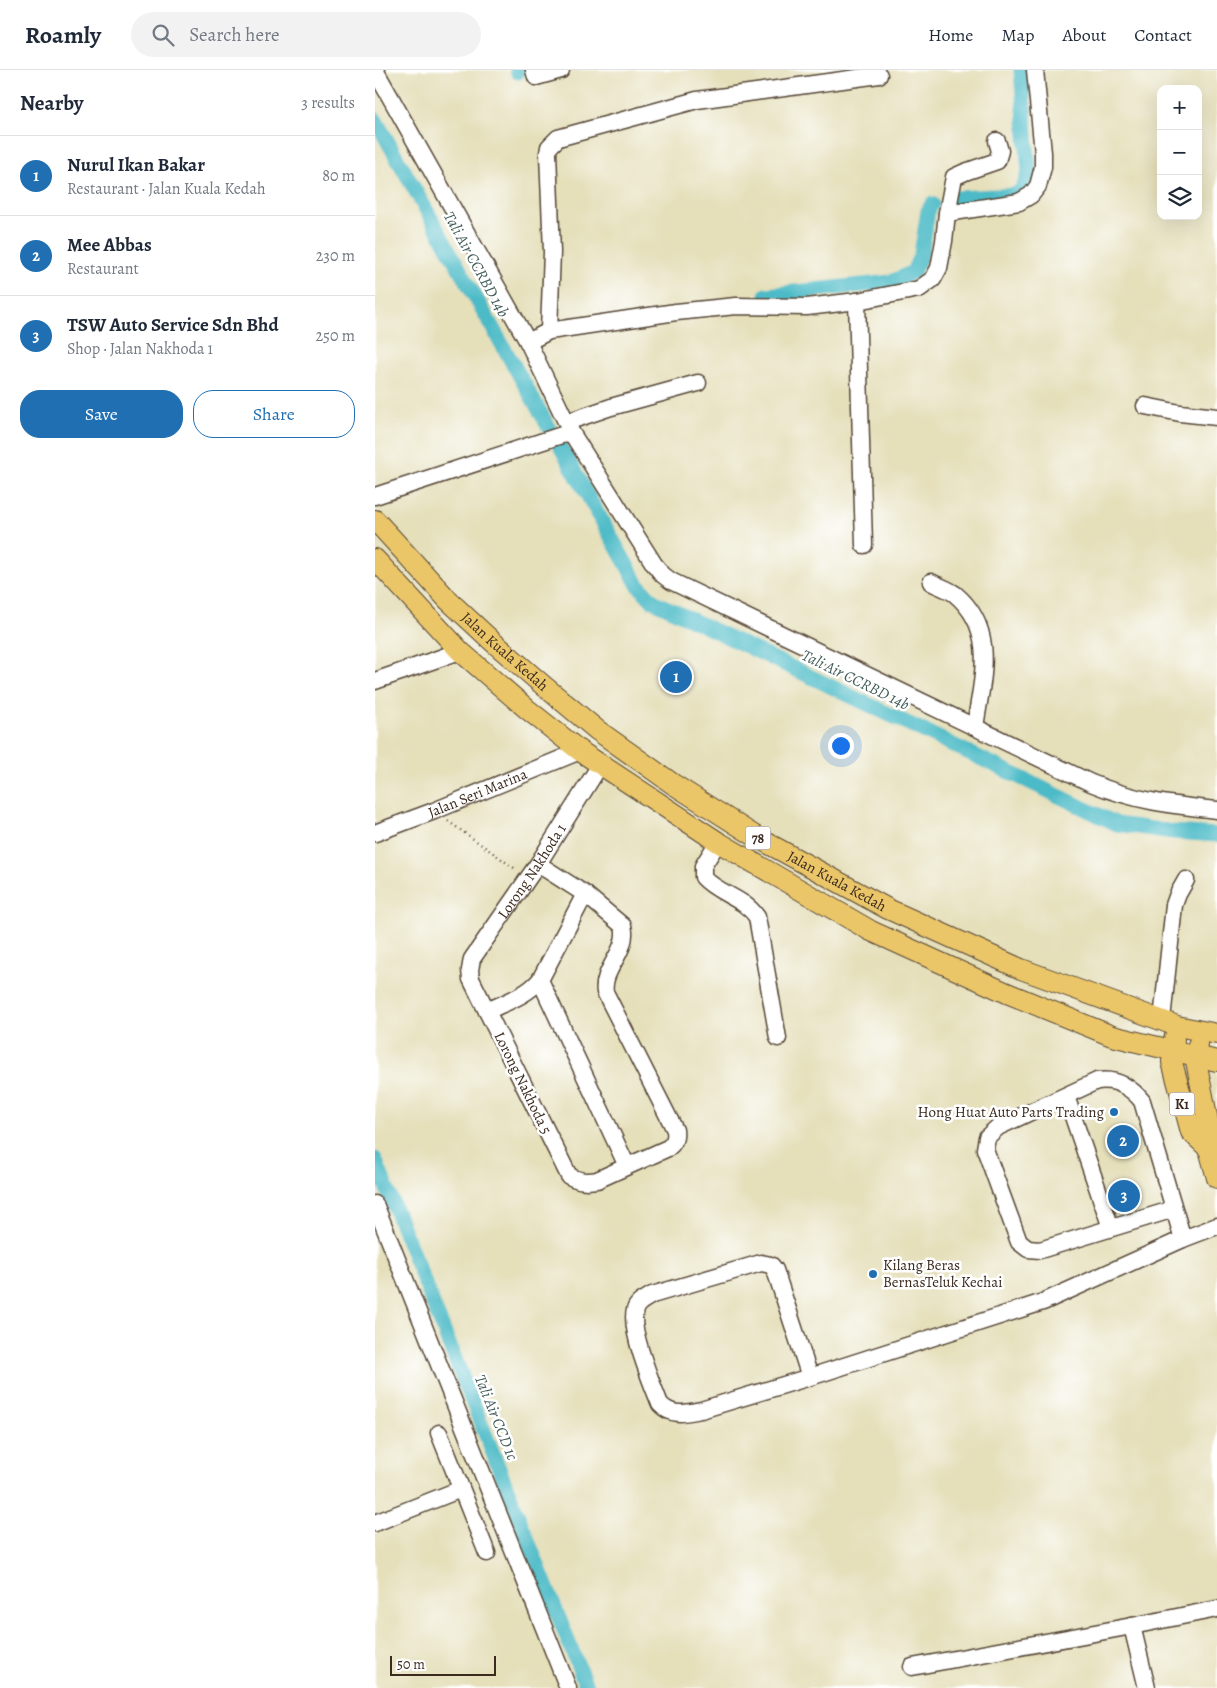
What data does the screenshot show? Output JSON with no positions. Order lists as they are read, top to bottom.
{
  "streets": {
    "main road": ["Jalan Kuala Kedah", "78", "K1"],
    "street": ["Jalan Seri Marina", "Lorong Nakhoda 1", "Lorong Nakhoda 5"]
  },
  "crossings": [
    ["Jalan Kuala Kedah", "Jalan Seri Marina"],
    ["Jalan Kuala Kedah", "Lorong Nakhoda 1"],
    ["Jalan Kuala Kedah", "K1"],
    ["Lorong Nakhoda 1", "Lorong Nakhoda 5"]
  ],
  "water": ["Tali Air CCRBD 14b", "Tali Air CCD 1c"],
  "places": ["Hong Huat Auto Parts Trading", "Kilang Beras BernasTeluk Kechai"],
  "scale_bar": "50 m",
  "page": {
    "header": "Roamly",
    "search": "Search here",
    "nav": [
      "Home",
      "Map",
      "About",
      "Contact"
    ],
    "heading": ["Nearby", "3 results"],
    "map_buttons": ["+", "−"],
    "list": [
      {
        "mark": "1",
        "name": "Nurul Ikan Bakar",
        "note": "Restaurant · Jalan Kuala Kedah",
        "value": "80 m"
      },
      {
        "mark": "2",
        "name": "Mee Abbas",
        "note": "Restaurant",
        "value": "230 m"
      },
      {
        "mark": "3",
        "name": "TSW Auto Service Sdn Bhd",
        "note": "Shop · Jalan Nakhoda 1",
        "value": "250 m"
      }
    ],
    "buttons": ["Save", "Share"],
    "pins": ["1", "2", "3"],
    "scale": "50 m"
  }
}
